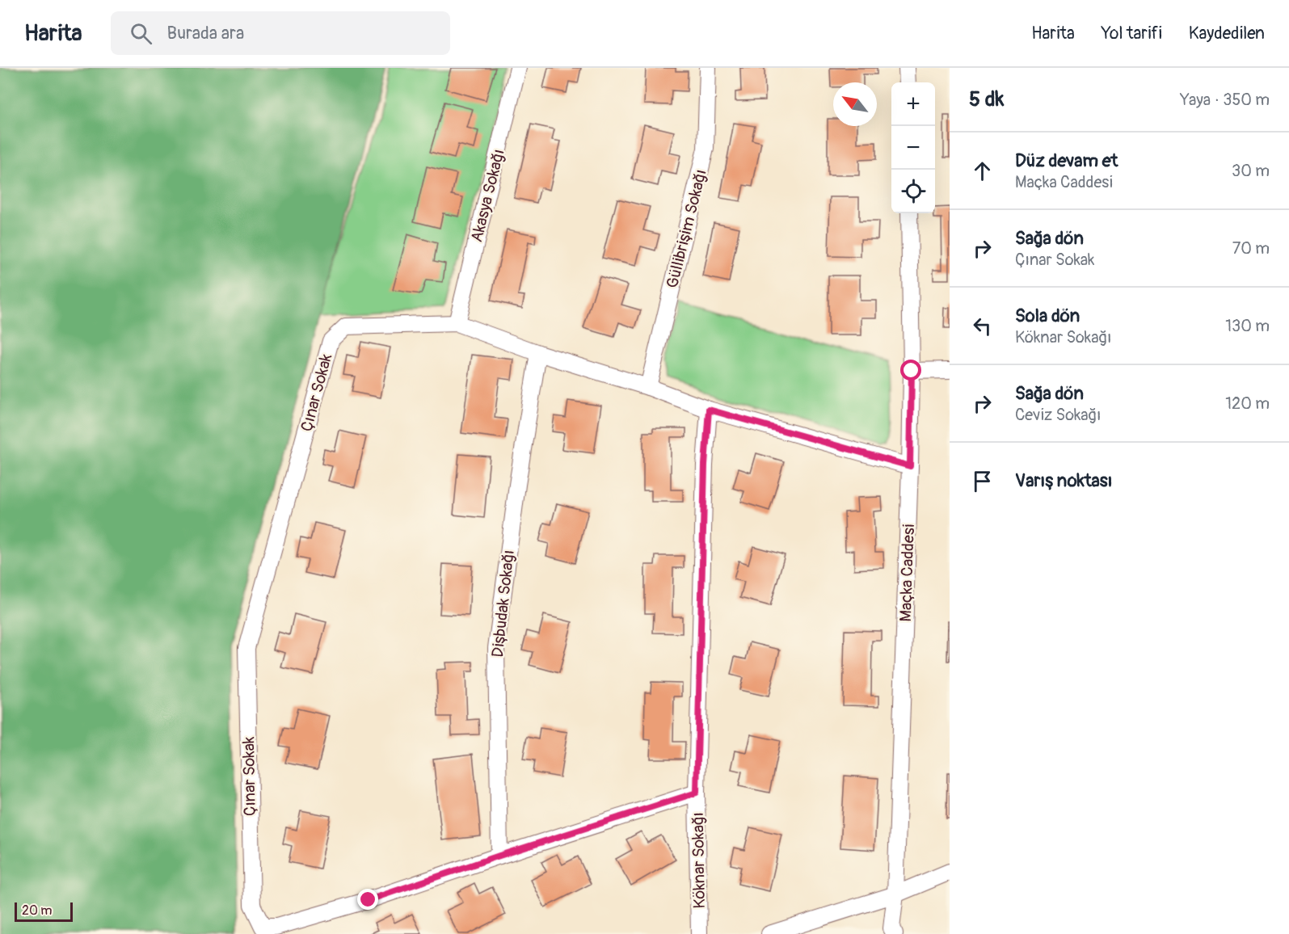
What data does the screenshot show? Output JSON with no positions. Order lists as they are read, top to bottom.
{
  "streets": {
    "street": [
      "Akasya Sokağı",
      "Güllibrişim Sokağı",
      "Çınar Sokak",
      "Maçka Caddesi",
      "Dişbudak Sokağı",
      "Köknar Sokağı"
    ]
  },
  "crossings": [
    ["Akasya Sokağı", "Çınar Sokak"],
    ["Güllibrişim Sokağı", "Çınar Sokak"],
    ["Çınar Sokak", "Maçka Caddesi"],
    ["Çınar Sokak", "Dişbudak Sokağı"],
    ["Çınar Sokak", "Köknar Sokağı"]
  ],
  "scale_bar": "20 m",
  "north": "top left",
  "page": {
    "header": "Harita",
    "search": "Burada ara",
    "nav": ["Harita", "Yol tarifi", "Kaydedilen"],
    "heading": ["5 dk", "Yaya · 350 m"],
    "map_buttons": ["+", "−"],
    "list": [
      ["Düz devam et", "Maçka Caddesi", "30 m"],
      ["Sağa dön", "Çınar Sokak", "70 m"],
      ["Sola dön", "Köknar Sokağı", "130 m"],
      ["Sağa dön", "Ceviz Sokağı", "120 m"],
      "Varış noktası"
    ],
    "scale": "20 m"
  }
}
